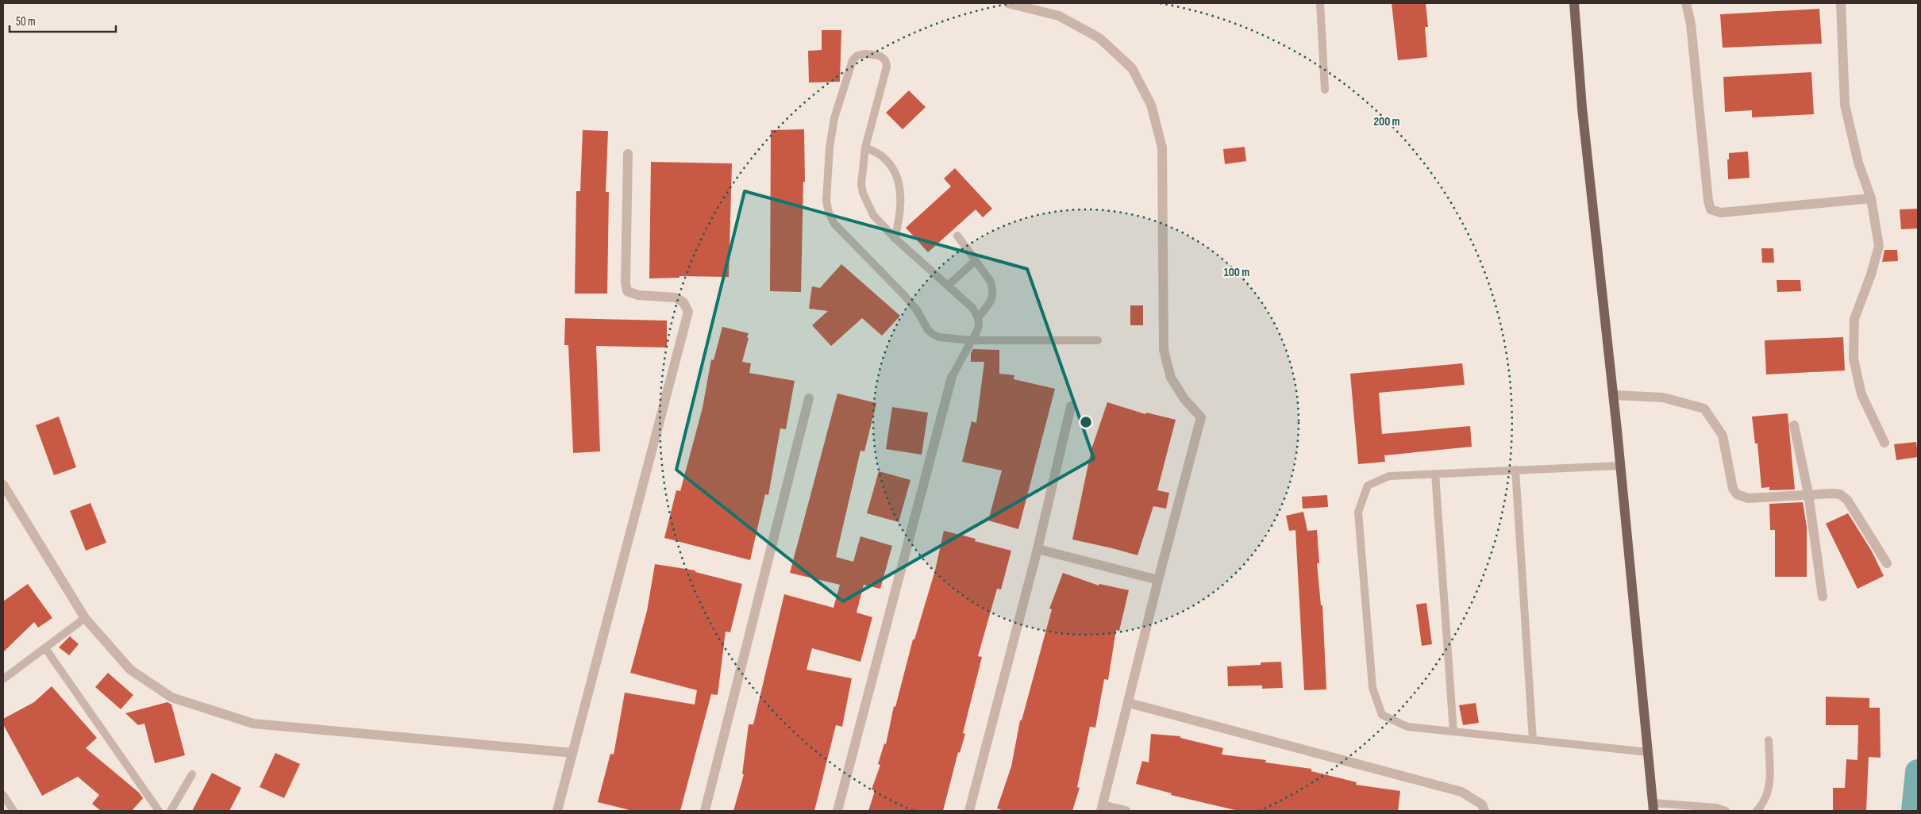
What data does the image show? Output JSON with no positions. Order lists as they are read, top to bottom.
{
  "scale_bar": "50 m",
  "rings": ["200 m", "100 m"]
}
